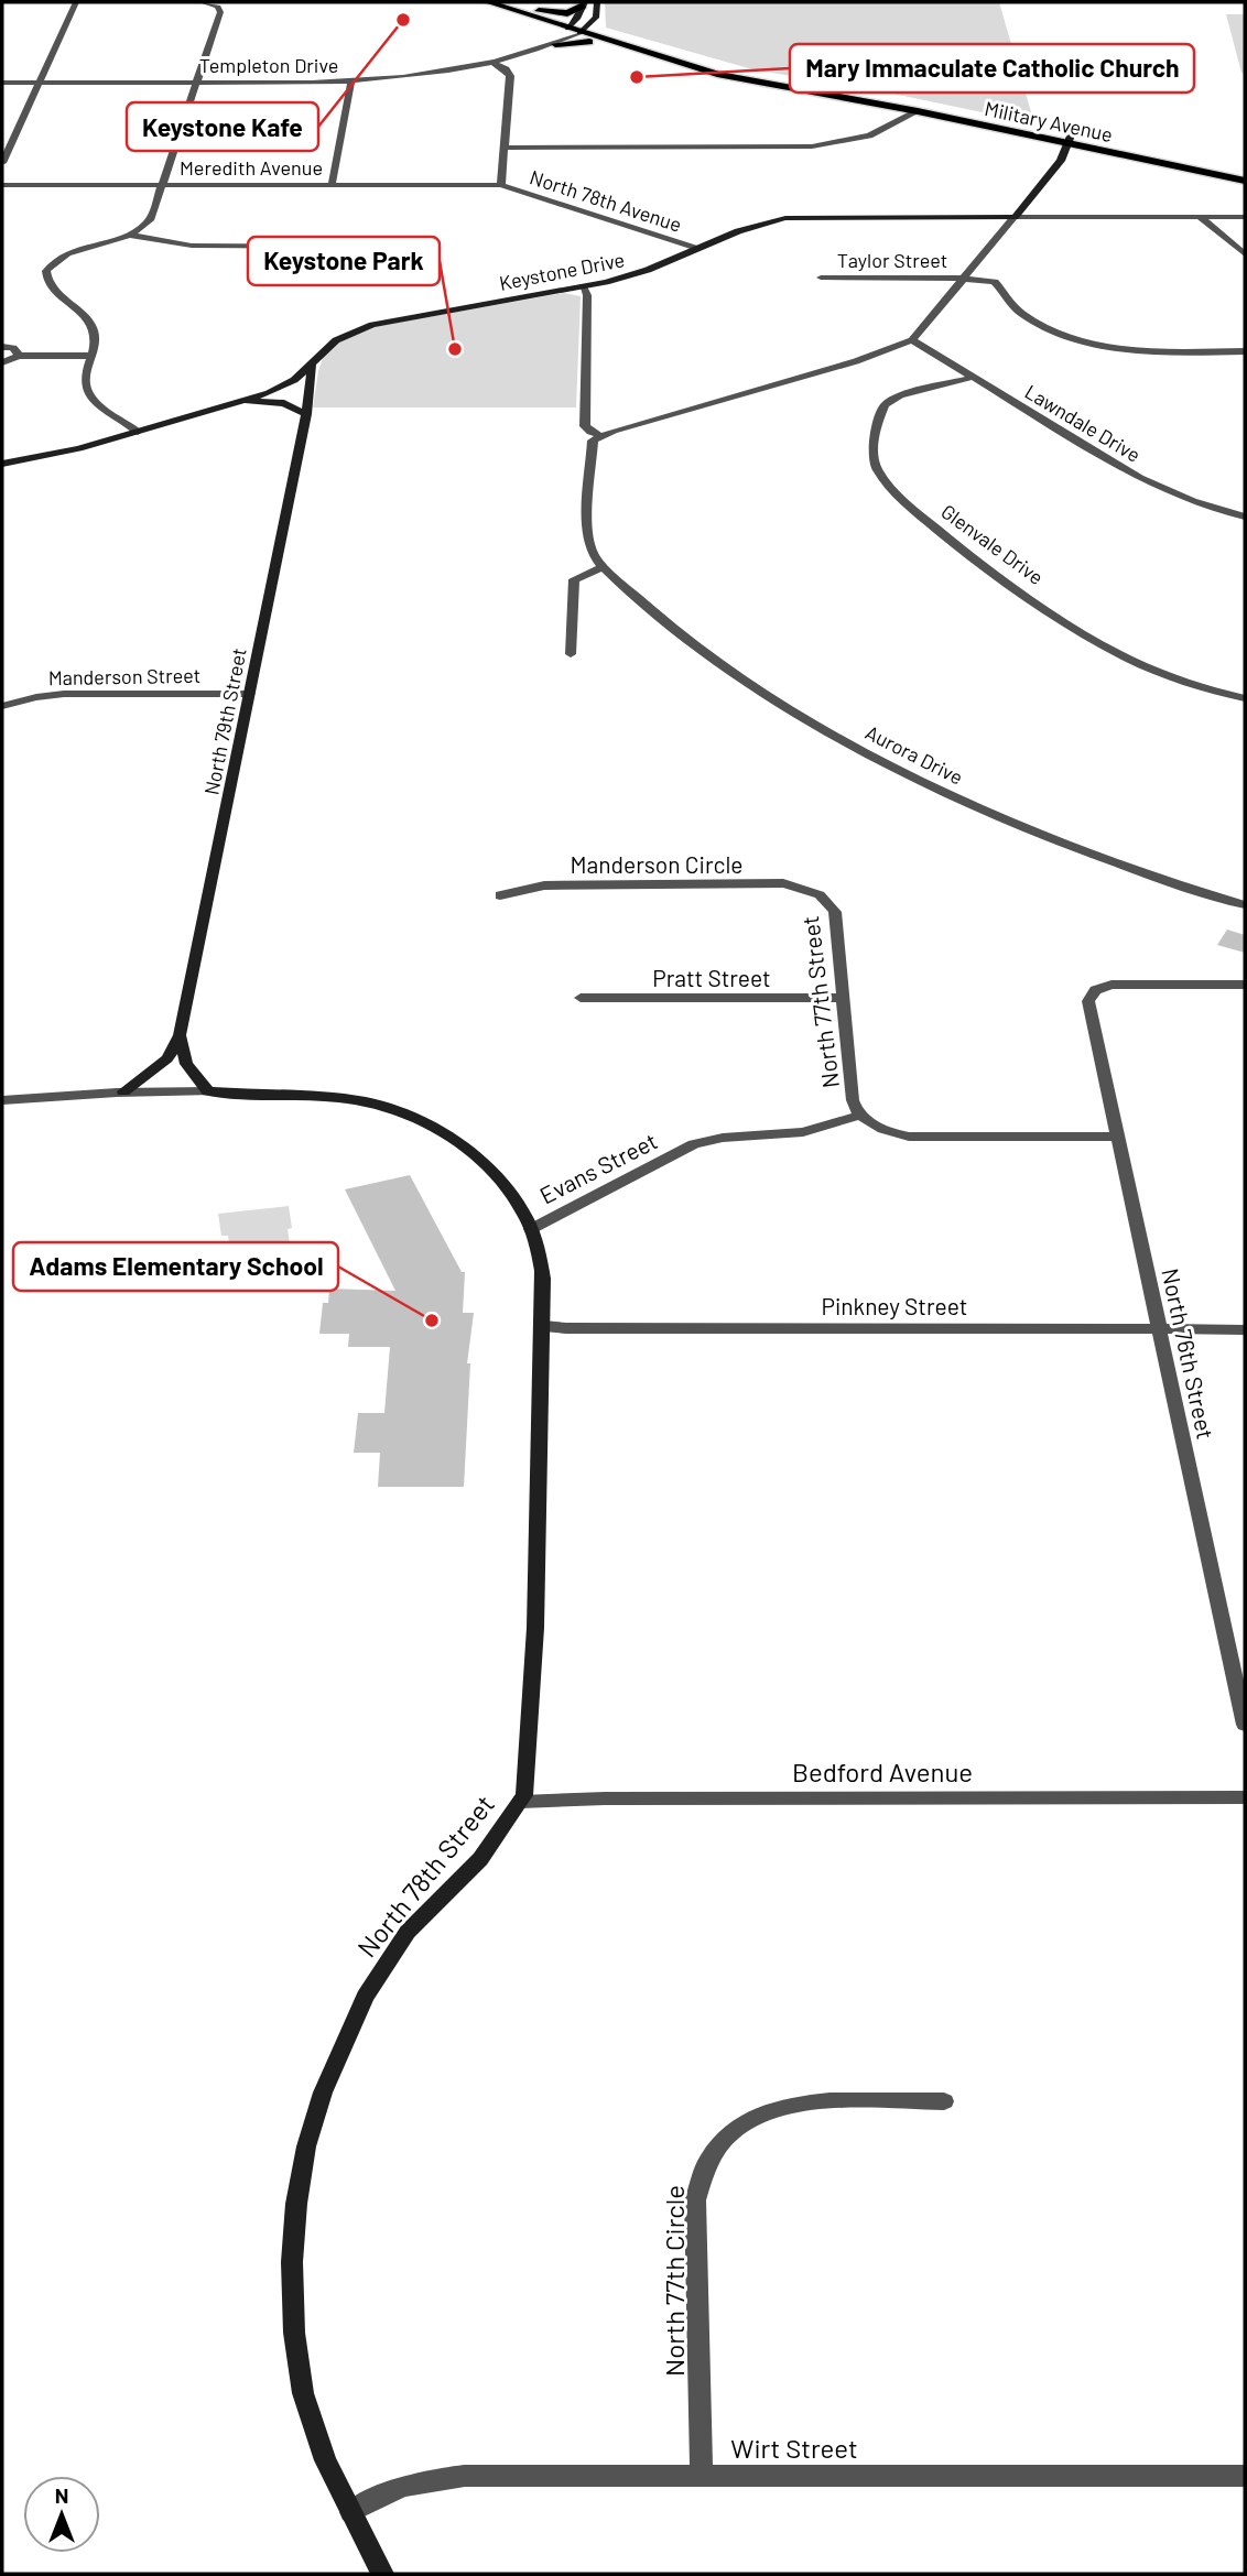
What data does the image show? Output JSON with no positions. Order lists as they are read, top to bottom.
{
  "streets": {
    "main road": ["Military Avenue"],
    "street": [
      "Templeton Drive",
      "Meredith Avenue",
      "North 78th Avenue",
      "Taylor Street",
      "Keystone Drive",
      "Lawndale Drive",
      "Glenvale Drive",
      "Manderson Street",
      "North 79th Street",
      "Aurora Drive",
      "Manderson Circle",
      "Pratt Street",
      "North 77th Street",
      "Evans Street",
      "Pinkney Street",
      "North 76th Street",
      "Bedford Avenue",
      "North 78th Street",
      "North 77th Circle",
      "Wirt Street"
    ]
  },
  "crossings": [
    ["Templeton Drive", "Military Avenue"],
    ["Templeton Drive", "North 78th Avenue"],
    ["Meredith Avenue", "North 78th Avenue"],
    ["North 78th Avenue", "Keystone Drive"],
    ["Keystone Drive", "North 79th Street"],
    ["Lawndale Drive", "Glenvale Drive"],
    ["Manderson Street", "North 79th Street"],
    ["North 79th Street", "Evans Street"],
    ["Manderson Circle", "North 77th Street"],
    ["Pratt Street", "North 77th Street"],
    ["North 77th Street", "Evans Street"],
    ["Evans Street", "North 78th Street"],
    ["Pinkney Street", "North 76th Street"],
    ["Pinkney Street", "North 78th Street"],
    ["Bedford Avenue", "North 78th Street"],
    ["North 78th Street", "Wirt Street"],
    ["North 77th Circle", "Wirt Street"]
  ],
  "places": [
    "Keystone Kafe",
    "Mary Immaculate Catholic Church",
    "Keystone Park",
    "Adams Elementary School"
  ],
  "north": "top"
}
